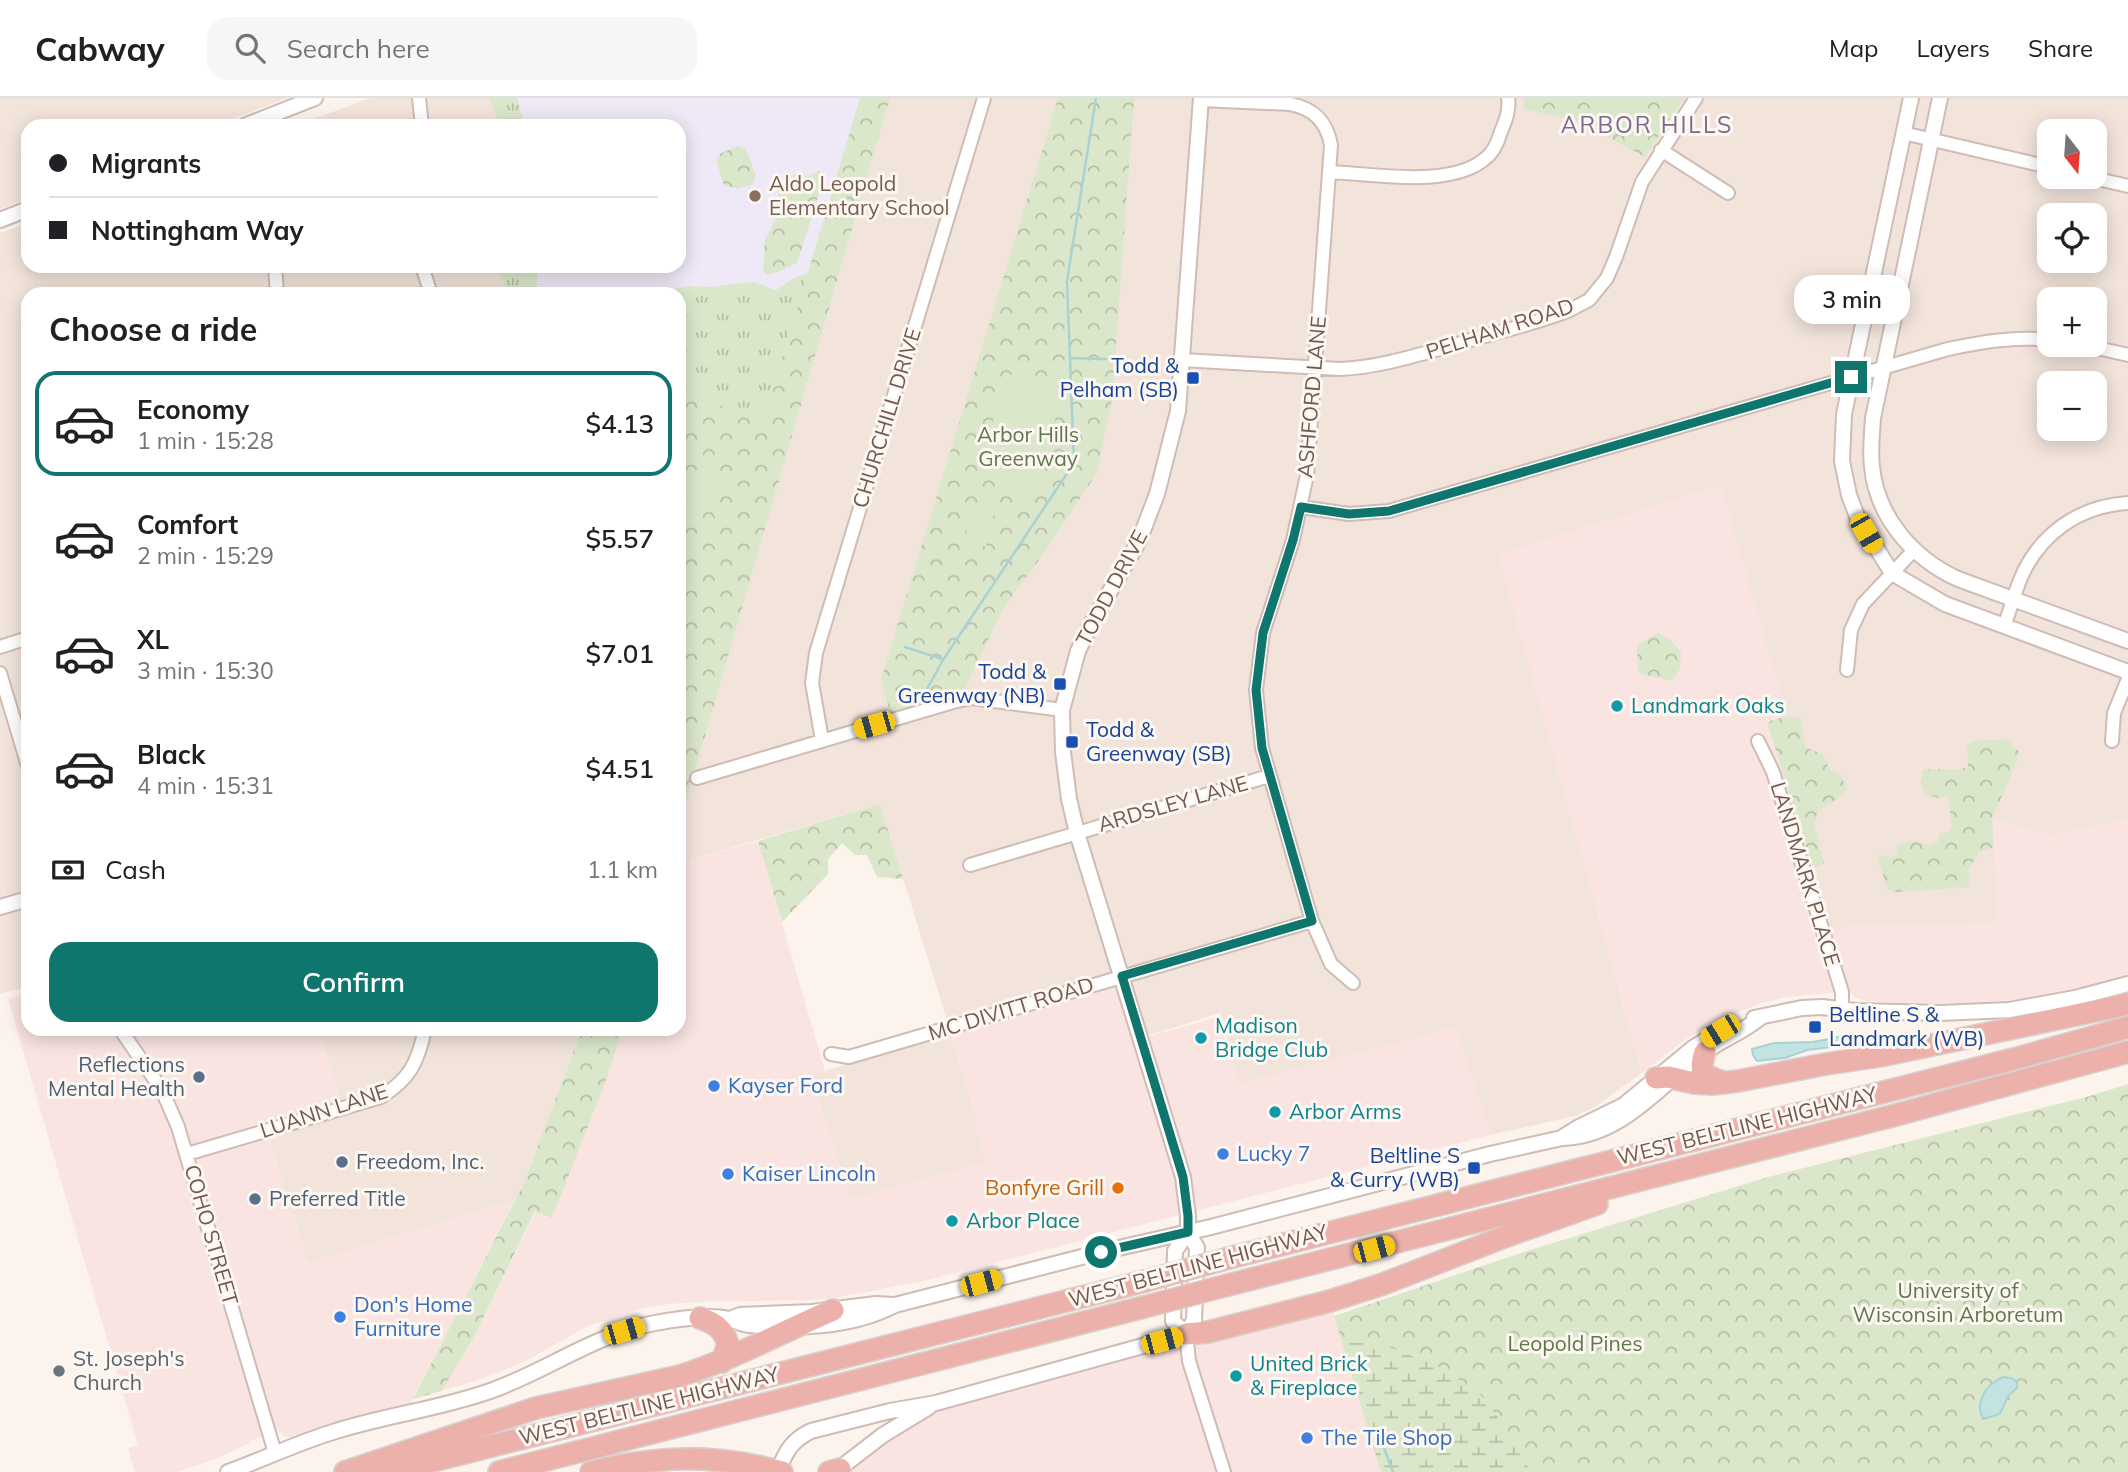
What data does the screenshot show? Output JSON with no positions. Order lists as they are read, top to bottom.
{
  "streets": {
    "highway": ["WEST BELTLINE HIGHWAY"],
    "street": [
      "PELHAM ROAD",
      "ASHFORD LANE",
      "CHURCHILL DRIVE",
      "TODD DRIVE",
      "ARDSLEY LANE",
      "LANDMARK PLACE",
      "MC DIVITT ROAD",
      "LUANN LANE",
      "COHO STREET"
    ]
  },
  "crossings": [
    ["PELHAM ROAD", "ASHFORD LANE"],
    ["PELHAM ROAD", "TODD DRIVE"],
    ["ASHFORD LANE", "TODD DRIVE"],
    ["ASHFORD LANE", "ARDSLEY LANE"],
    ["ASHFORD LANE", "MC DIVITT ROAD"],
    ["TODD DRIVE", "ARDSLEY LANE"],
    ["TODD DRIVE", "MC DIVITT ROAD"],
    ["LUANN LANE", "COHO STREET"]
  ],
  "districts": ["ARBOR HILLS"],
  "parks": ["Arbor Hills Greenway", "University of Wisconsin Arboretum", "Leopold Pines"],
  "places": {
    "other": [
      "Aldo Leopold Elementary School",
      "Landmark Oaks",
      "Madison Bridge Club",
      "Reflections Mental Health",
      "Kayser Ford",
      "Arbor Arms",
      "Lucky 7",
      "Freedom, Inc.",
      "Kaiser Lincoln",
      "Bonfyre Grill",
      "Preferred Title",
      "Arbor Place",
      "Don's Home Furniture",
      "St. Joseph's Church",
      "United Brick & Fireplace",
      "The Tile Shop"
    ],
    "transit": [
      "Todd & Pelham (SB)",
      "Todd & Greenway (NB)",
      "Todd & Greenway (SB)",
      "Beltline S & Landmark (WB)",
      "Beltline S & Curry (WB)"
    ]
  },
  "north": "bottom",
  "page": {
    "header": "Cabway",
    "search": "Search here",
    "nav": ["Map", "Layers", "Share"],
    "map_buttons": ["+", "−"],
    "banner": ["Migrants", "Nottingham Way"],
    "bubble": "3 min",
    "heading": "Choose a ride",
    "list": [
      {
        "name": "Economy",
        "note": "1 min · 15:28",
        "value": "$4.13"
      },
      {
        "name": "Comfort",
        "note": "2 min · 15:29",
        "value": "$5.57"
      },
      {
        "name": "XL",
        "note": "3 min · 15:30",
        "value": "$7.01"
      },
      {
        "name": "Black",
        "note": "4 min · 15:31",
        "value": "$4.51"
      }
    ],
    "pay": ["Cash", "1.1 km"],
    "buttons": "Confirm"
  }
}
